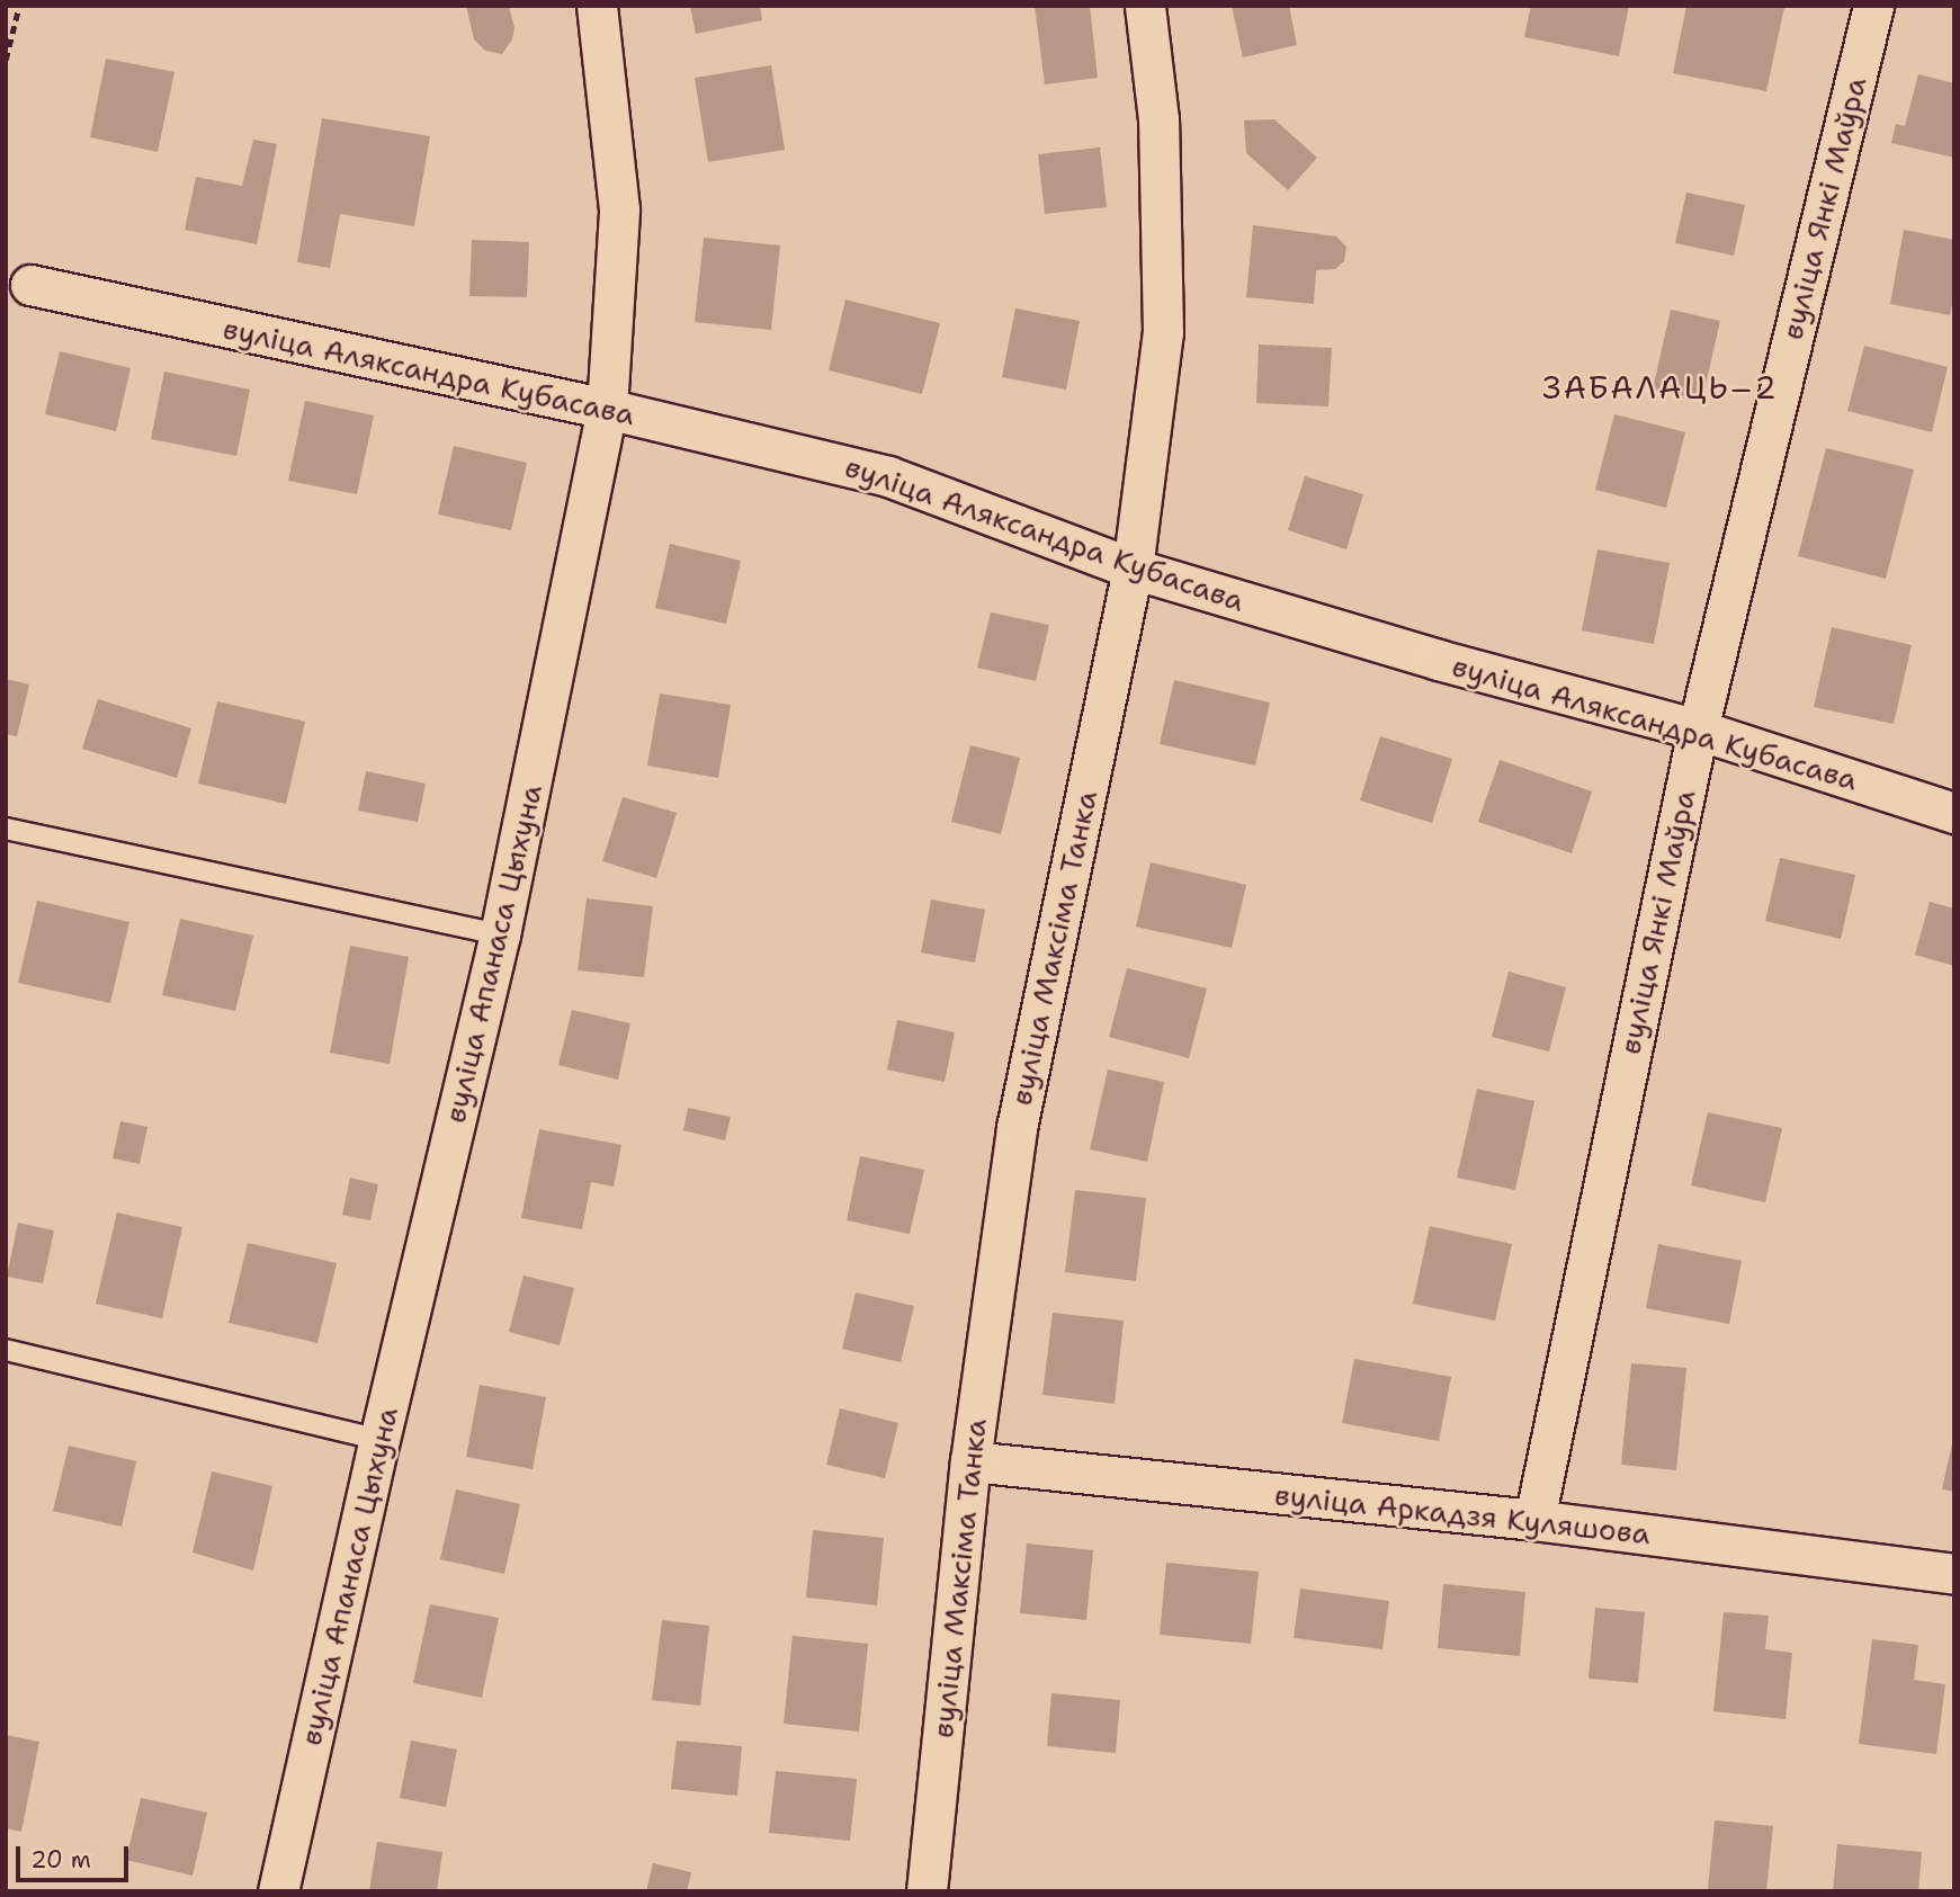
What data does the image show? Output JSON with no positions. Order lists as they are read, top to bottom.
{
  "streets": {
    "street": [
      "вуліца Янкі Маўра",
      "вуліца Аляксандра Кубасава",
      "вуліца Максіма Танка",
      "вуліца Апанаса Цыхуна",
      "вуліца Аркадзя Куляшова"
    ]
  },
  "crossings": [
    ["вуліца Янкі Маўра", "вуліца Аляксандра Кубасава"],
    ["вуліца Янкі Маўра", "вуліца Аркадзя Куляшова"],
    ["вуліца Аляксандра Кубасава", "вуліца Максіма Танка"],
    ["вуліца Аляксандра Кубасава", "вуліца Апанаса Цыхуна"],
    ["вуліца Максіма Танка", "вуліца Аркадзя Куляшова"]
  ],
  "districts": ["ЗАБАЛАЦЬ–2"],
  "scale_bar": "20 m"
}
